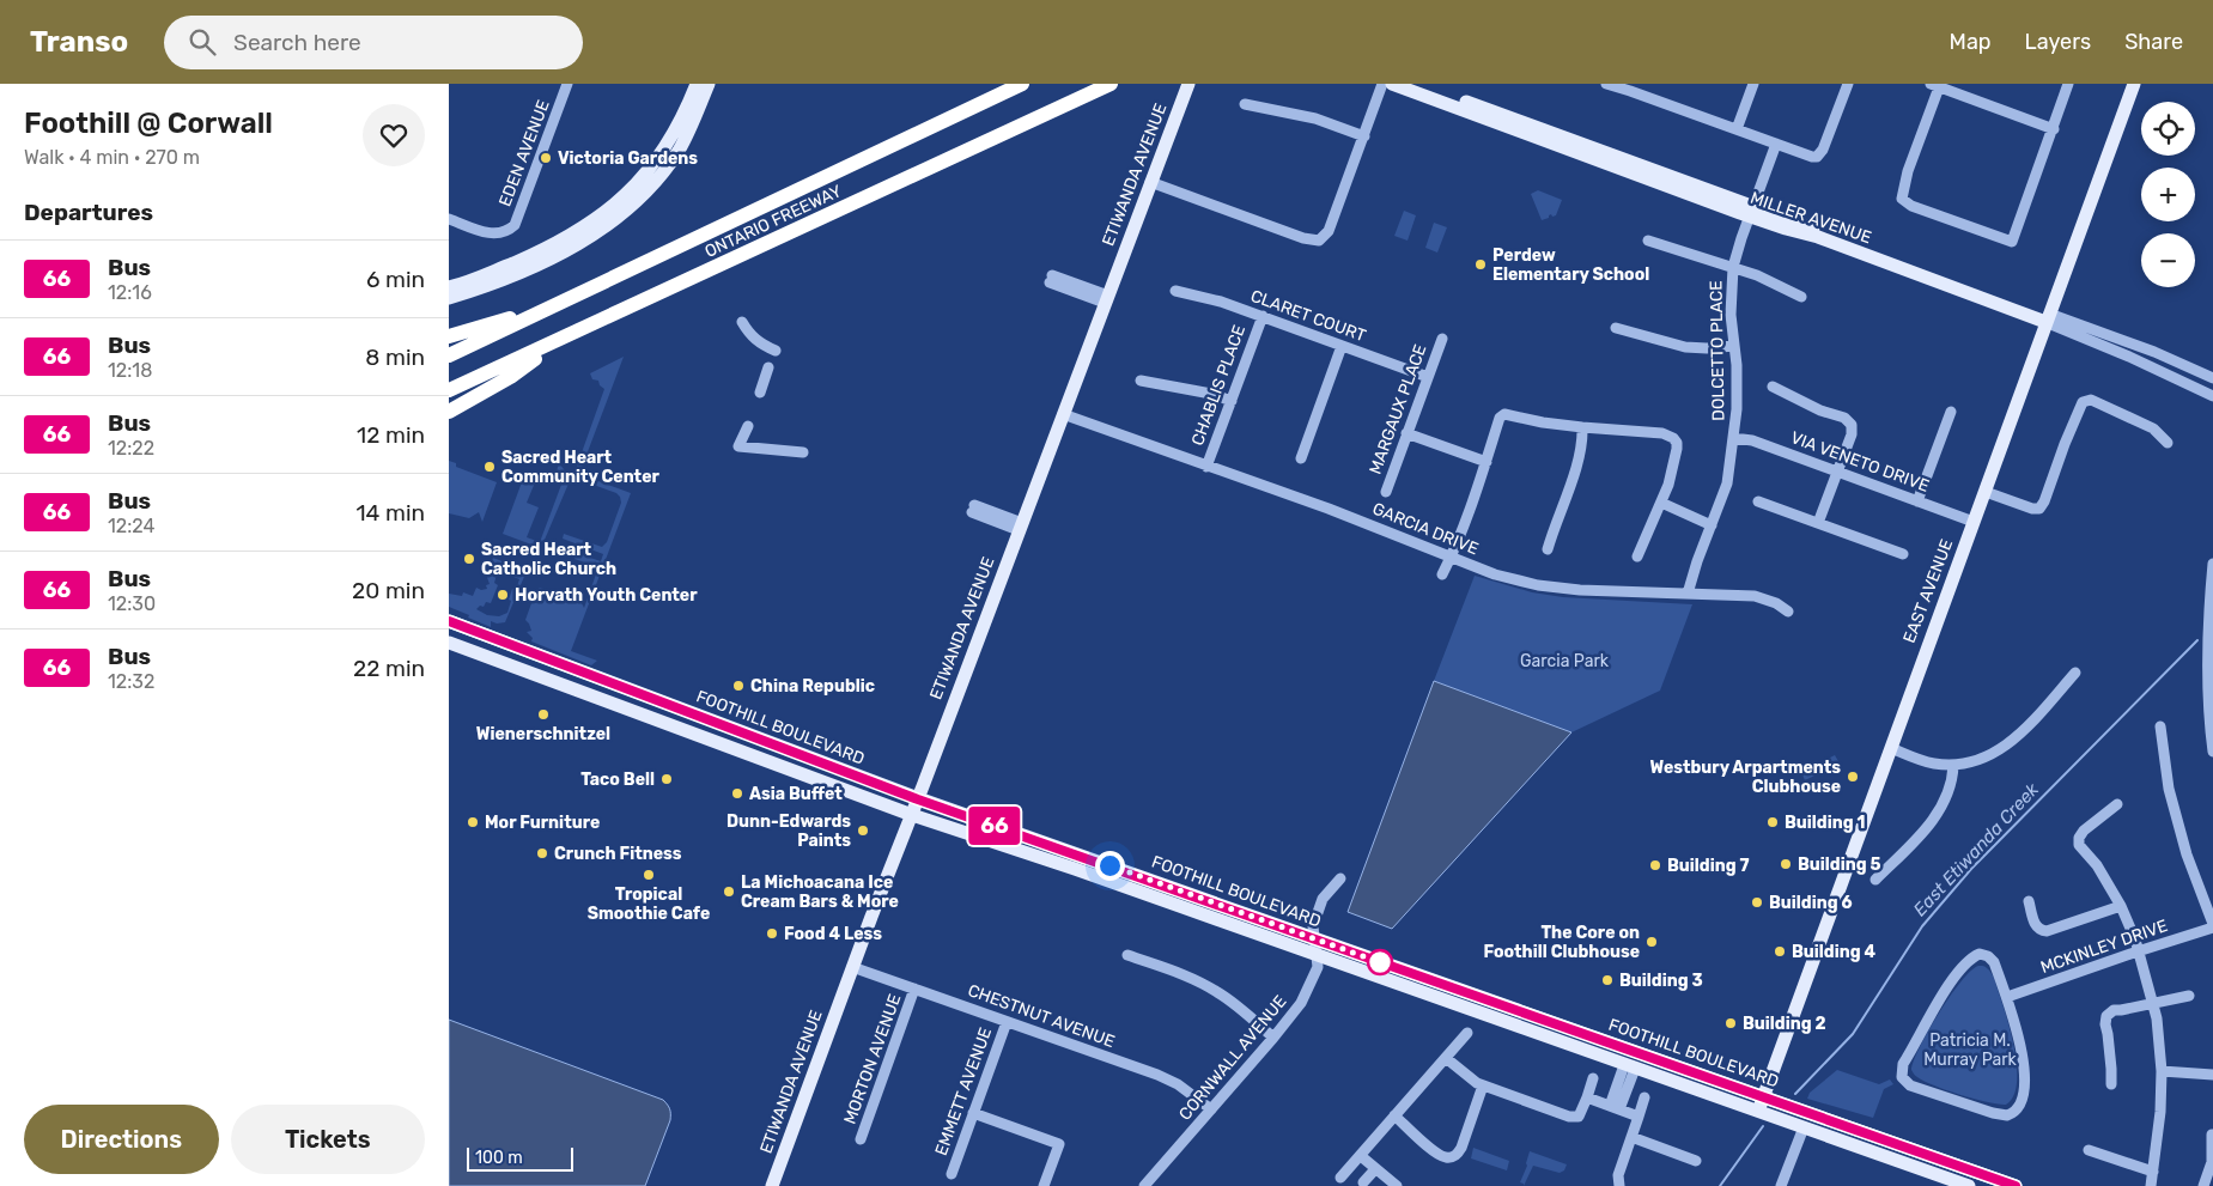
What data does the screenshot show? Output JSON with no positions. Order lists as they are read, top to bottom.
{
  "streets": {
    "highway": ["ONTARIO FREEWAY"],
    "main road": [
      "ETIWANDA AVENUE",
      "MILLER AVENUE",
      "EAST AVENUE",
      "FOOTHILL BOULEVARD"
    ],
    "street": [
      "EDEN AVENUE",
      "CLARET COURT",
      "DOLCETTO PLACE",
      "CHABLIS PLACE",
      "MARGAUX PLACE",
      "VIA VENETO DRIVE",
      "GARCIA DRIVE",
      "MCKINLEY DRIVE",
      "CHESTNUT AVENUE",
      "CORNWALL AVENUE",
      "MORTON AVENUE",
      "EMMETT AVENUE"
    ]
  },
  "crossings": [
    ["ETIWANDA AVENUE", "GARCIA DRIVE"],
    ["ETIWANDA AVENUE", "FOOTHILL BOULEVARD"],
    ["ETIWANDA AVENUE", "CHESTNUT AVENUE"],
    ["MILLER AVENUE", "DOLCETTO PLACE"],
    ["MILLER AVENUE", "EAST AVENUE"],
    ["CLARET COURT", "CHABLIS PLACE"],
    ["CLARET COURT", "MARGAUX PLACE"],
    ["DOLCETTO PLACE", "VIA VENETO DRIVE"],
    ["DOLCETTO PLACE", "GARCIA DRIVE"],
    ["CHABLIS PLACE", "GARCIA DRIVE"],
    ["VIA VENETO DRIVE", "EAST AVENUE"],
    ["EAST AVENUE", "FOOTHILL BOULEVARD"],
    ["FOOTHILL BOULEVARD", "CORNWALL AVENUE"],
    ["CHESTNUT AVENUE", "CORNWALL AVENUE"],
    ["CHESTNUT AVENUE", "MORTON AVENUE"],
    ["CHESTNUT AVENUE", "EMMETT AVENUE"]
  ],
  "water": ["East Etiwanda Creek"],
  "parks": ["Garcia Park", "Patricia M. Murray Park"],
  "places": [
    "Victoria Gardens",
    "Perdew Elementary School",
    "Sacred Heart Community Center",
    "Sacred Heart Catholic Church",
    "Horvath Youth Center",
    "China Republic",
    "Wienerschnitzel",
    "Westbury Arpartments Clubhouse",
    "Taco Bell",
    "Asia Buffet",
    "Mor Furniture",
    "Building 1",
    "Dunn-Edwards Paints",
    "Crunch Fitness",
    "Building 5",
    "Building 7",
    "Tropical Smoothie Cafe",
    "La Michoacana Ice Cream Bars & More",
    "Building 6",
    "Food 4 Less",
    "The Core on Foothill Clubhouse",
    "Building 4",
    "Building 3",
    "Building 2"
  ],
  "lines": ["bus line 66"],
  "scale_bar": "100 m",
  "page": {
    "header": "Transo",
    "search": "Search here",
    "nav": ["Map", "Layers", "Share"],
    "heading": [
      ["Foothill @ Corwall", "Walk · 4 min · 270 m"],
      "Departures"
    ],
    "on_map": "66",
    "map_buttons": ["+", "−"],
    "list": [
      {
        "mark": "66",
        "name": "Bus",
        "note": "12:16",
        "value": "6 min"
      },
      {
        "mark": "66",
        "name": "Bus",
        "note": "12:18",
        "value": "8 min"
      },
      {
        "mark": "66",
        "name": "Bus",
        "note": "12:22",
        "value": "12 min"
      },
      {
        "mark": "66",
        "name": "Bus",
        "note": "12:24",
        "value": "14 min"
      },
      {
        "mark": "66",
        "name": "Bus",
        "note": "12:30",
        "value": "20 min"
      },
      {
        "mark": "66",
        "name": "Bus",
        "note": "12:32",
        "value": "22 min"
      }
    ],
    "buttons": ["Directions", "Tickets"],
    "scale": "100 m"
  }
}
